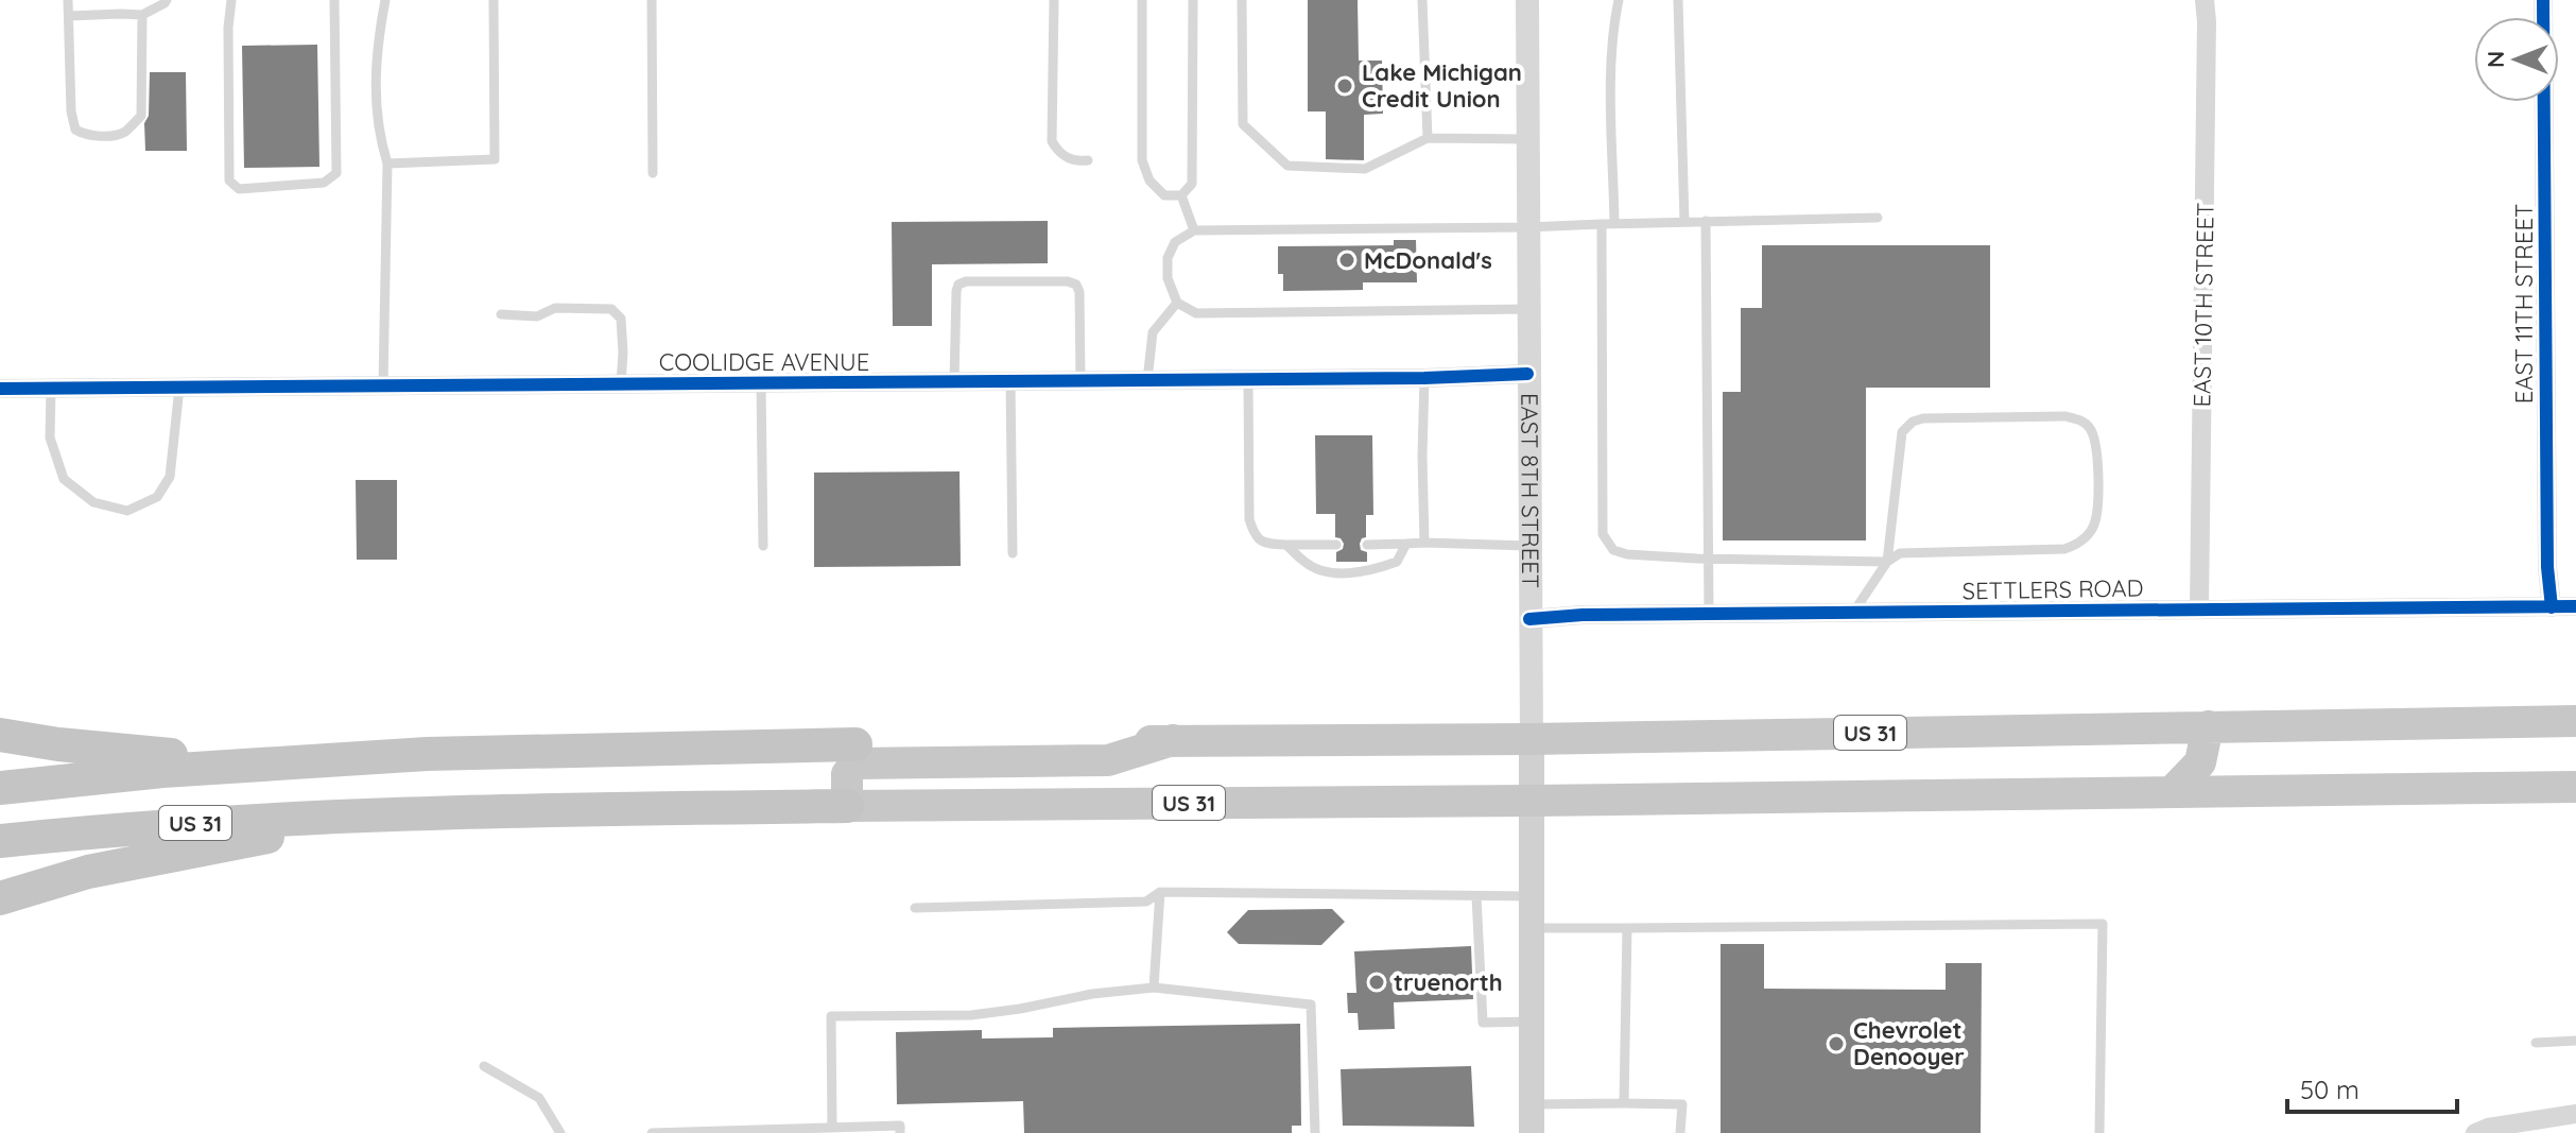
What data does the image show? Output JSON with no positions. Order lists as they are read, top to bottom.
{
  "streets": {
    "highway": ["US 31"],
    "main road": ["EAST 8TH STREET"],
    "street": [
      "EAST 11TH STREET",
      "EAST 10TH STREET",
      "COOLIDGE AVENUE",
      "SETTLERS ROAD"
    ]
  },
  "crossings": [
    ["EAST 11TH STREET", "SETTLERS ROAD"],
    ["EAST 10TH STREET", "SETTLERS ROAD"],
    ["COOLIDGE AVENUE", "EAST 8TH STREET"],
    ["EAST 8TH STREET", "SETTLERS ROAD"],
    ["EAST 8TH STREET", "US 31"]
  ],
  "places": [
    "Lake Michigan Credit Union",
    "McDonald's",
    "truenorth",
    "Chevrolet Denooyer"
  ],
  "scale_bar": "50 m",
  "north": "left"
}
